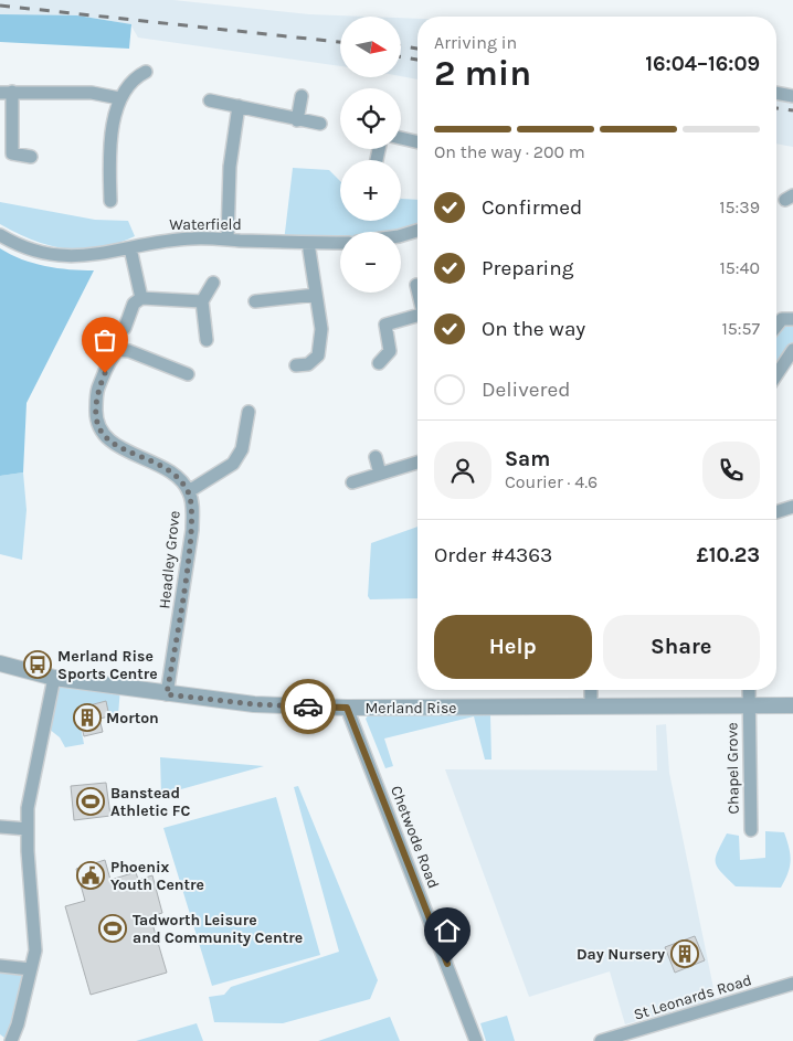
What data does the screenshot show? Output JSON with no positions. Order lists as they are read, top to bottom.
{
  "streets": {
    "street": [
      "Waterfield",
      "Headley Grove",
      "Merland Rise",
      "Chapel Grove",
      "Chetwode Road",
      "St Leonards Road"
    ]
  },
  "crossings": [
    ["Headley Grove", "Merland Rise"],
    ["Merland Rise", "Chapel Grove"],
    ["Merland Rise", "Chetwode Road"]
  ],
  "places": {
    "bus stop": ["Merland Rise Sports Centre"],
    "building": ["Morton", "Day Nursery"],
    "sports": ["Banstead Athletic FC", "Tadworth Leisure and Community Centre"],
    "public building": ["Phoenix Youth Centre"]
  },
  "north": "right",
  "page": {
    "map_buttons": ["+", "−"],
    "heading": ["2 min", "Arriving in", "16:04–16:09"],
    "panel": [
      "Sam",
      "Courier · 4.6",
      "Order #4363",
      "£10.23"
    ],
    "bar": "On the way · 200 m",
    "list": [
      ["Confirmed", "15:39"],
      ["Preparing", "15:40"],
      ["On the way", "15:57"],
      "Delivered"
    ],
    "buttons": ["Help", "Share"]
  }
}
